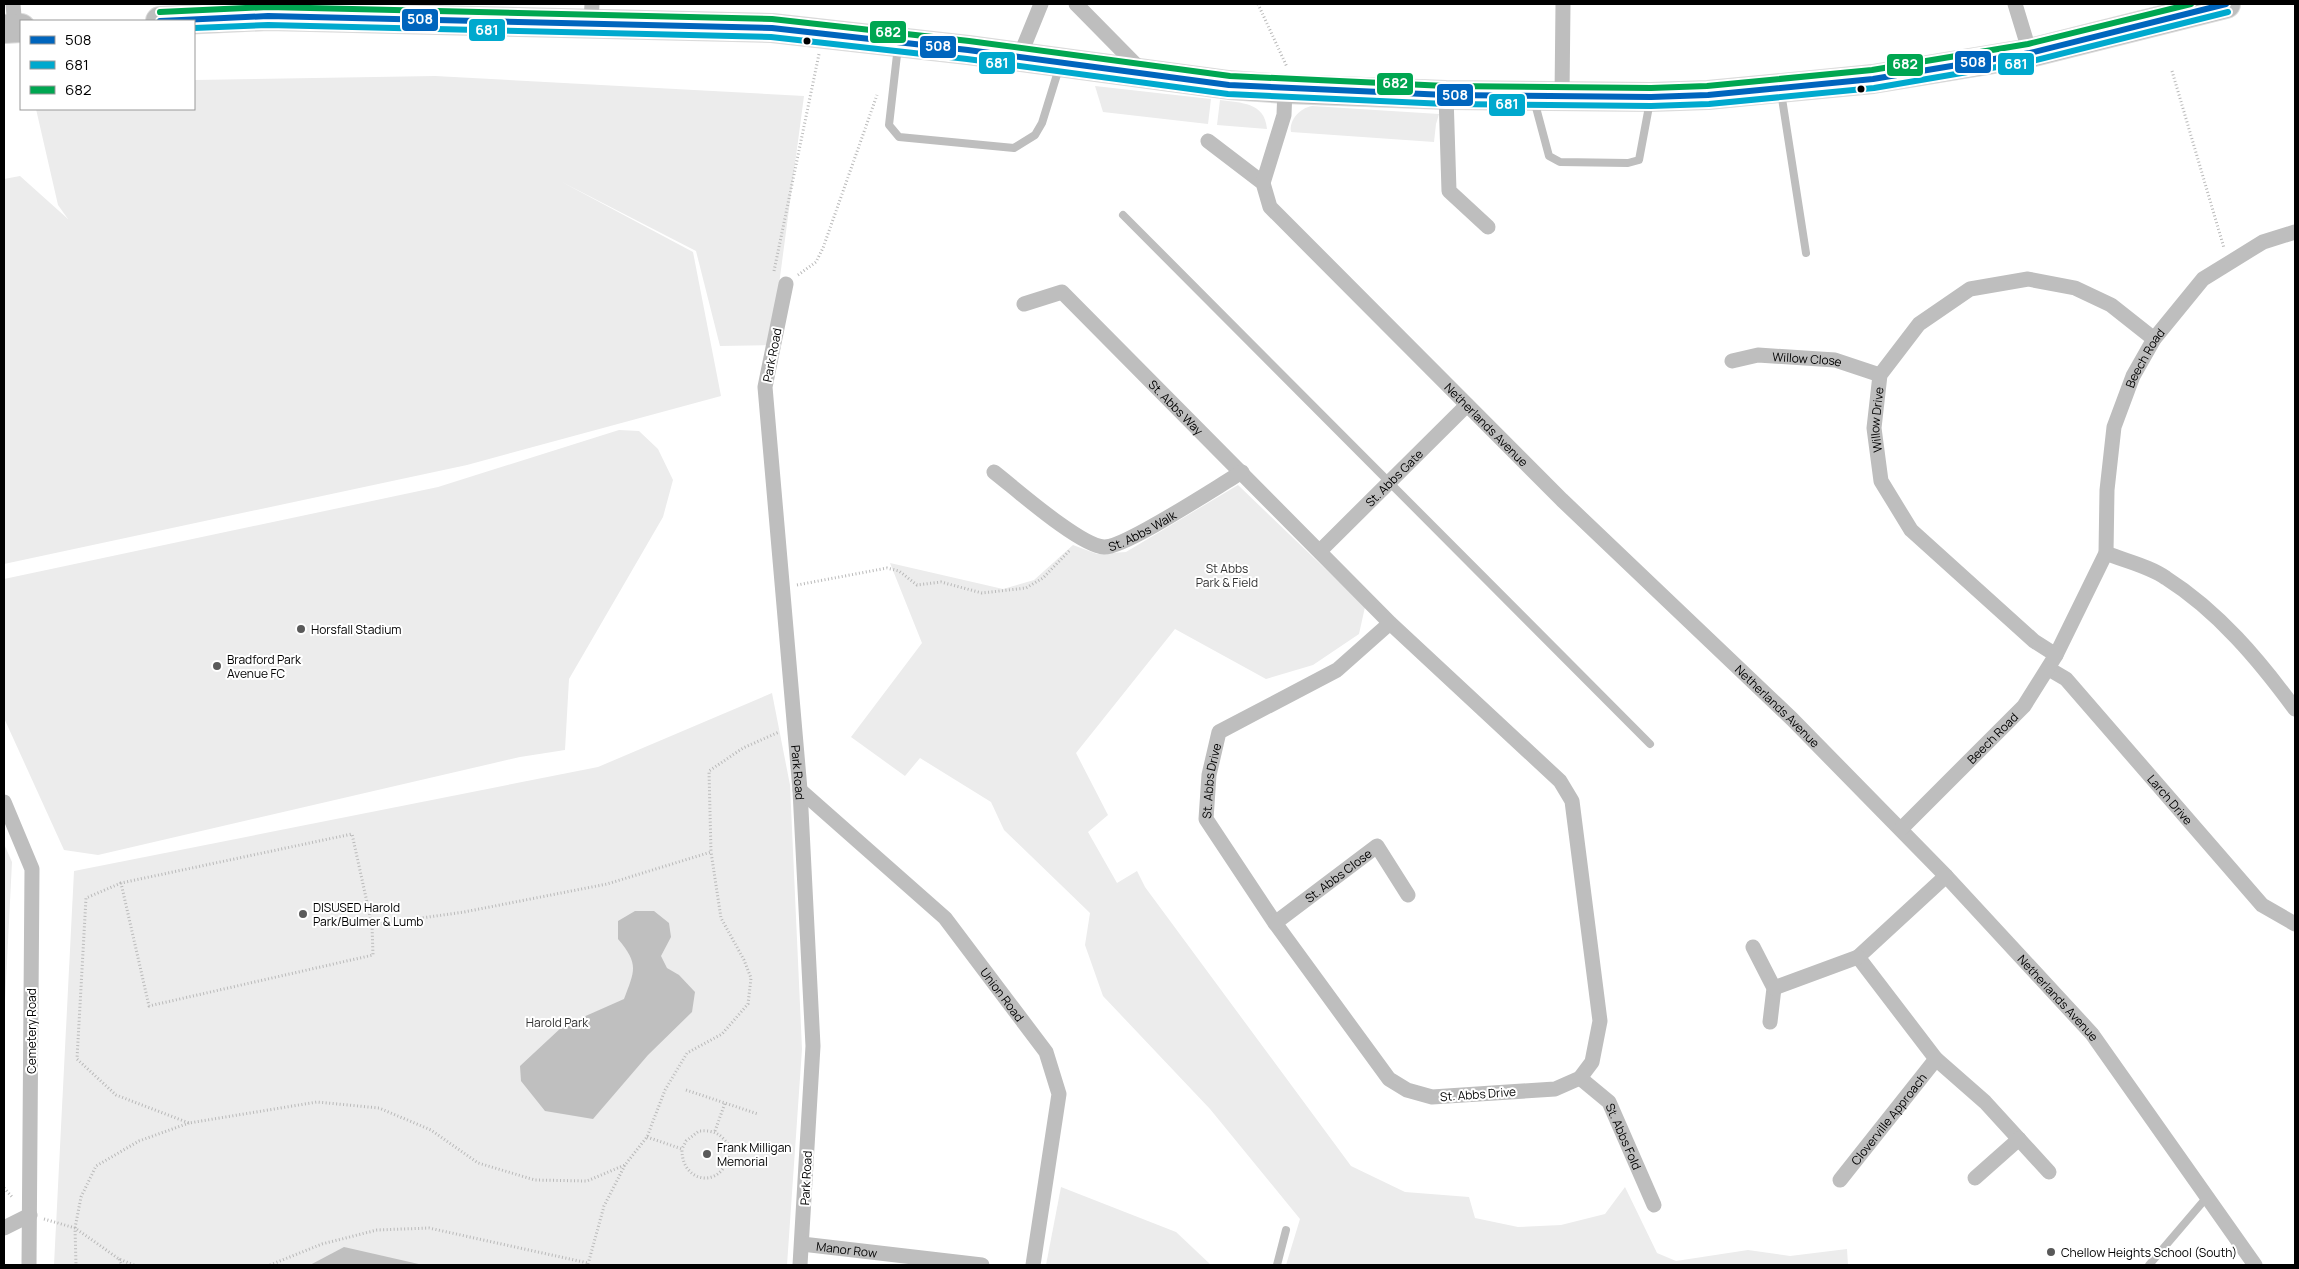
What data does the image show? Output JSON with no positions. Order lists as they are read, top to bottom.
{
  "streets": {
    "street": [
      "Park Road",
      "Beech Road",
      "Willow Close",
      "St. Abbs Way",
      "Willow Drive",
      "Netherlands Avenue",
      "St. Abbs Gate",
      "St. Abbs Walk",
      "St. Abbs Drive",
      "Larch Drive",
      "St. Abbs Close",
      "Union Road",
      "Cemetery Road",
      "Cloverville Approach",
      "St. Abbs Fold",
      "Manor Row"
    ]
  },
  "crossings": [
    ["Park Road", "Union Road"],
    ["Park Road", "Manor Row"],
    ["Beech Road", "Willow Drive"],
    ["Beech Road", "Netherlands Avenue"],
    ["Beech Road", "Larch Drive"],
    ["Willow Close", "Willow Drive"],
    ["St. Abbs Way", "St. Abbs Gate"],
    ["St. Abbs Way", "St. Abbs Walk"],
    ["Netherlands Avenue", "St. Abbs Gate"],
    ["St. Abbs Drive", "St. Abbs Close"],
    ["St. Abbs Drive", "St. Abbs Fold"]
  ],
  "parks": ["St Abbs Park & Field", "Harold Park"],
  "places": [
    "Horsfall Stadium",
    "Bradford Park Avenue FC",
    "DISUSED Harold Park/Bulmer & Lumb",
    "Frank Milligan Memorial",
    "Chellow Heights School (South)"
  ],
  "lines": ["transit line 508", "transit line 682", "transit line 681"],
  "legend": ["508", "681", "682"]
}
